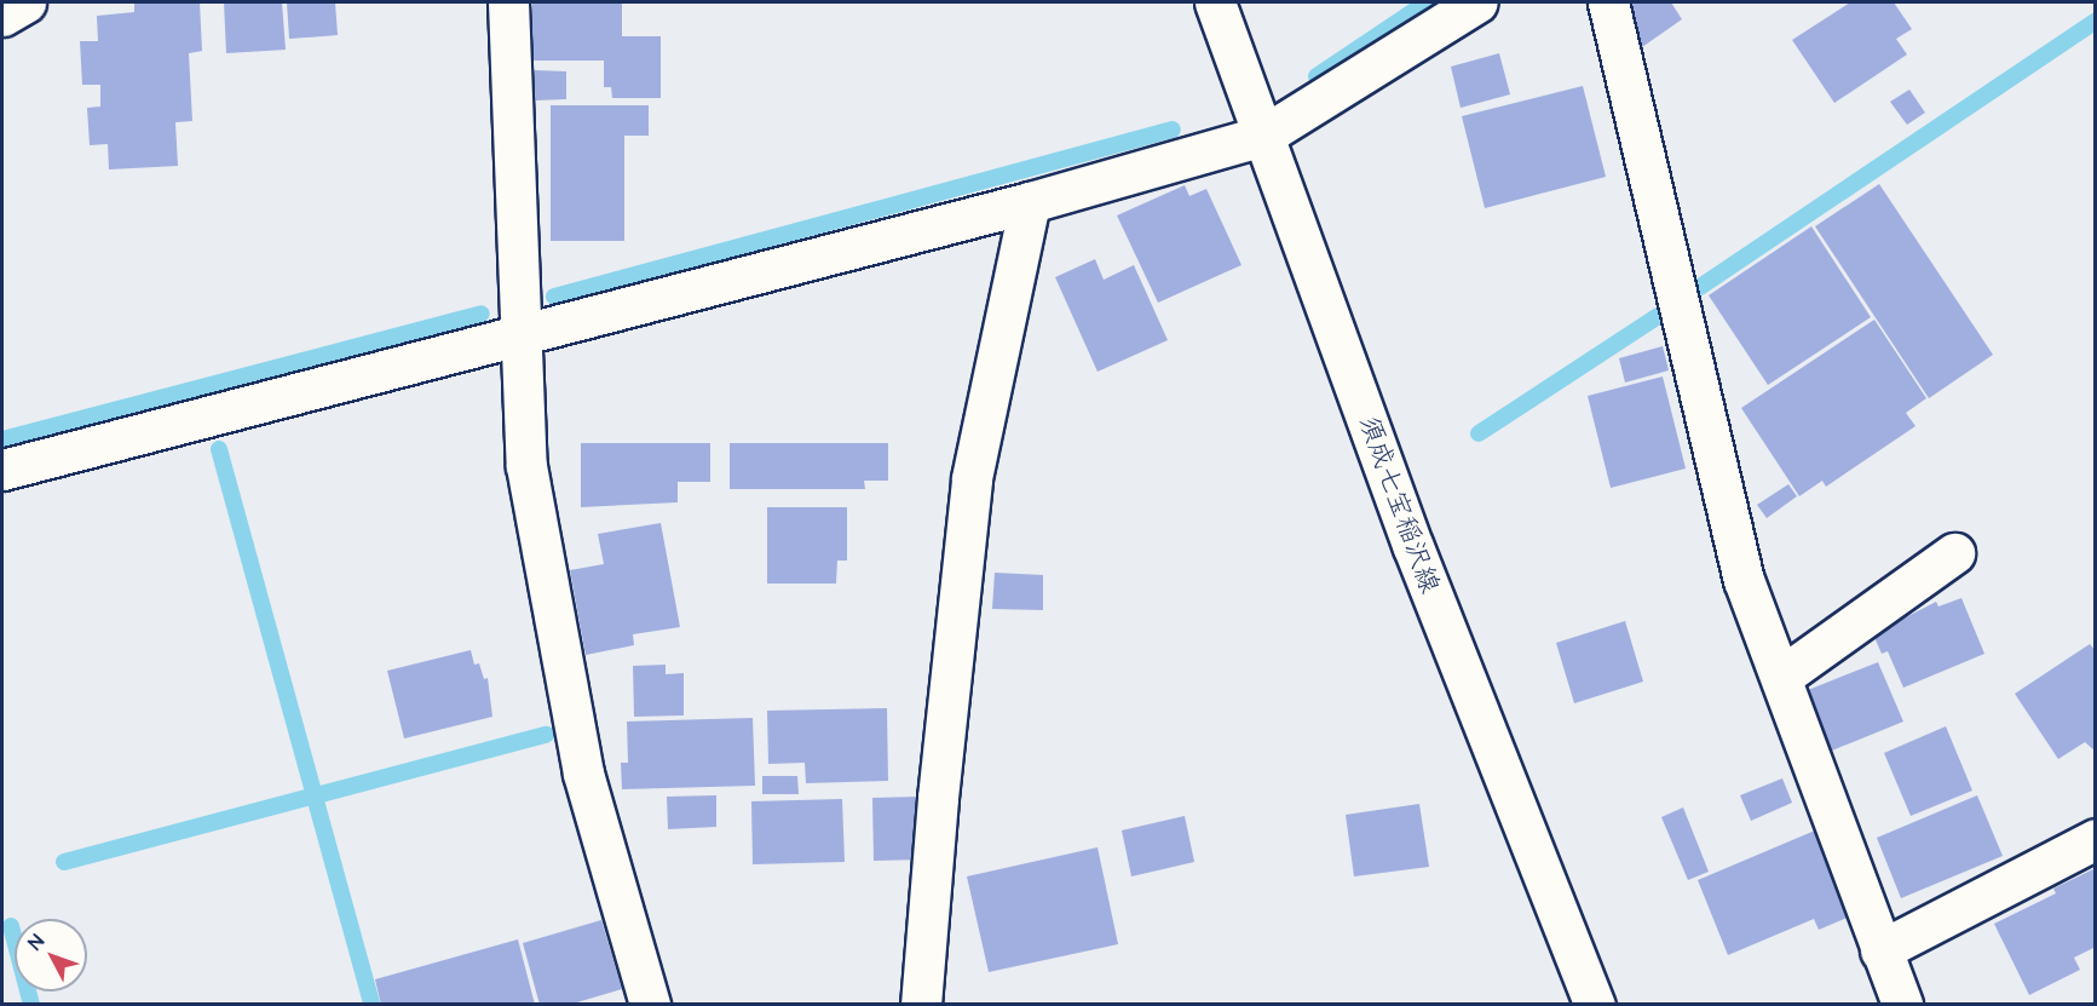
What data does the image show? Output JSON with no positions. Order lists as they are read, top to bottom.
{
  "streets": {
    "street": ["須成七宝稲沢線"]
  },
  "north": "top left"
}
